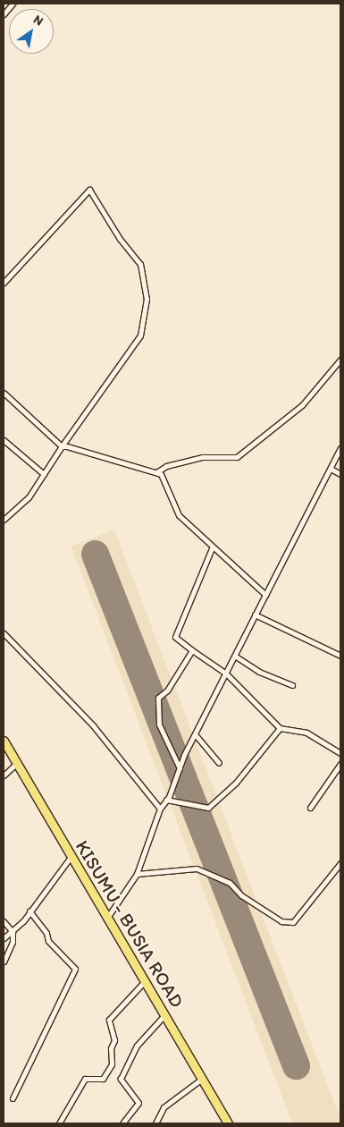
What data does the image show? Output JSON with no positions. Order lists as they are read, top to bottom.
{
  "streets": {
    "highway": ["KISUMU - BUSIA ROAD"]
  },
  "north": "top right"
}
